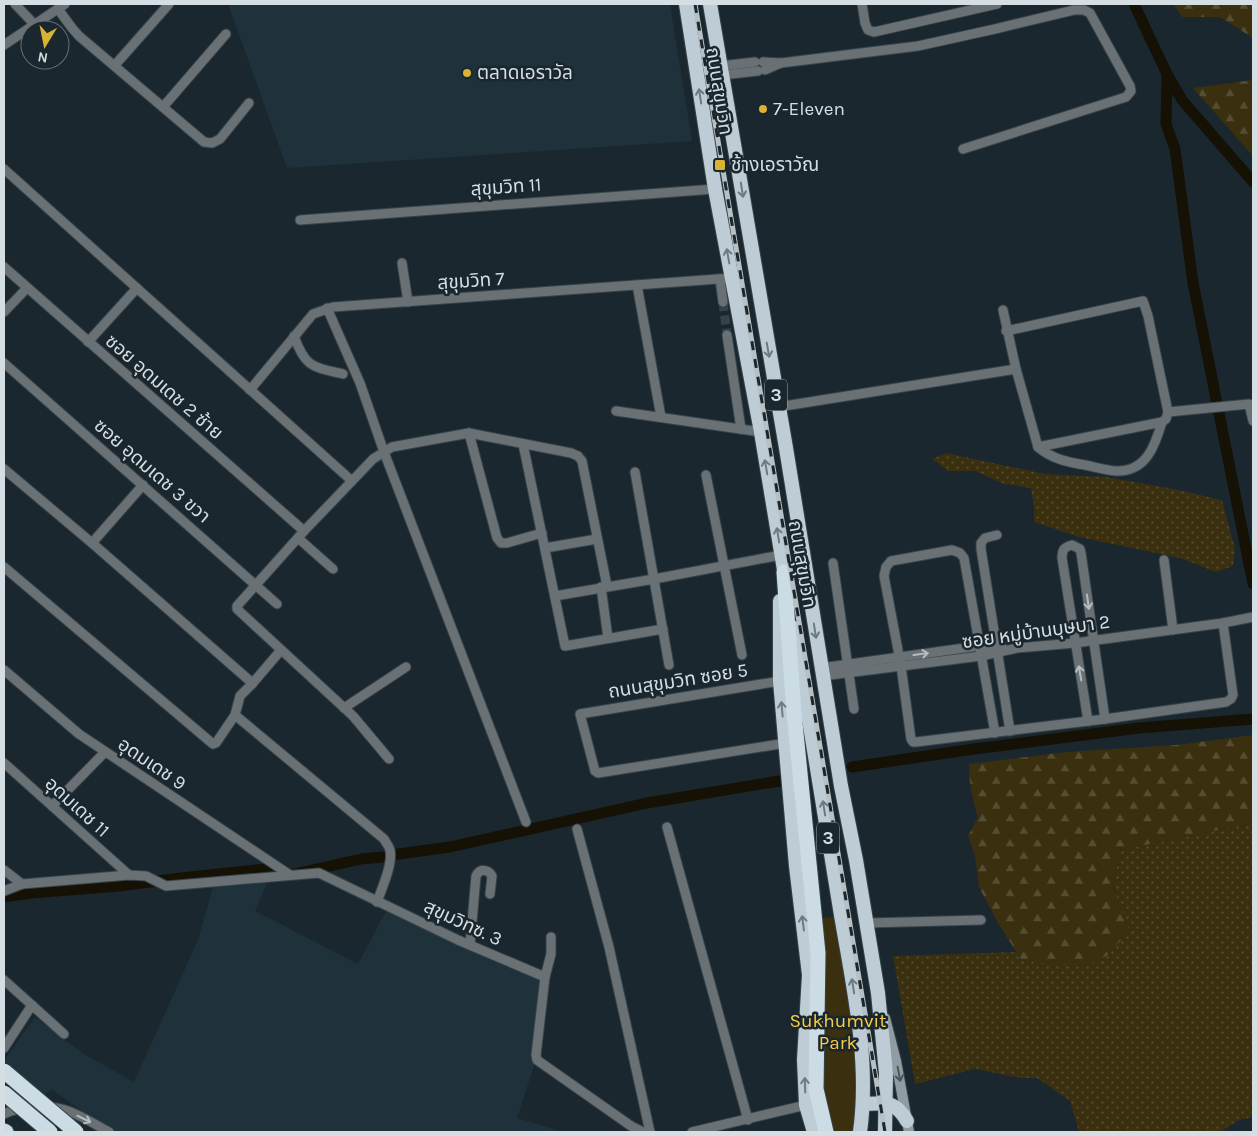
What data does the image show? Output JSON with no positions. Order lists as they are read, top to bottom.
{
  "streets": {
    "highway": ["ถนนสุขุมวิท", "3"],
    "street": [
      "สุขุมวิท 11",
      "สุขุมวิท 7",
      "ซอย อุดมเดช 2 ซ้าย",
      "ซอย อุดมเดช 3 ขวา",
      "ซอย หมู่บ้านบุษบา 2",
      "ถนนสุขุมวิท ซอย 5",
      "อุดมเดช 9",
      "อุดมเดช 11",
      "สุขุมวิทซ. 3"
    ]
  },
  "crossings": [
    ["ถนนสุขุมวิท", "สุขุมวิท 11"],
    ["ถนนสุขุมวิท", "สุขุมวิท 7"],
    ["ถนนสุขุมวิท", "ซอย หมู่บ้านบุษบา 2"],
    ["อุดมเดช 9", "สุขุมวิทซ. 3"],
    ["อุดมเดช 11", "สุขุมวิทซ. 3"]
  ],
  "parks": ["Sukhumvit Park"],
  "places": {
    "other": ["ตลาดเอราวัล", "7-Eleven"],
    "transit": ["ช้างเอราวัณ"]
  },
  "north": "bottom"
}
